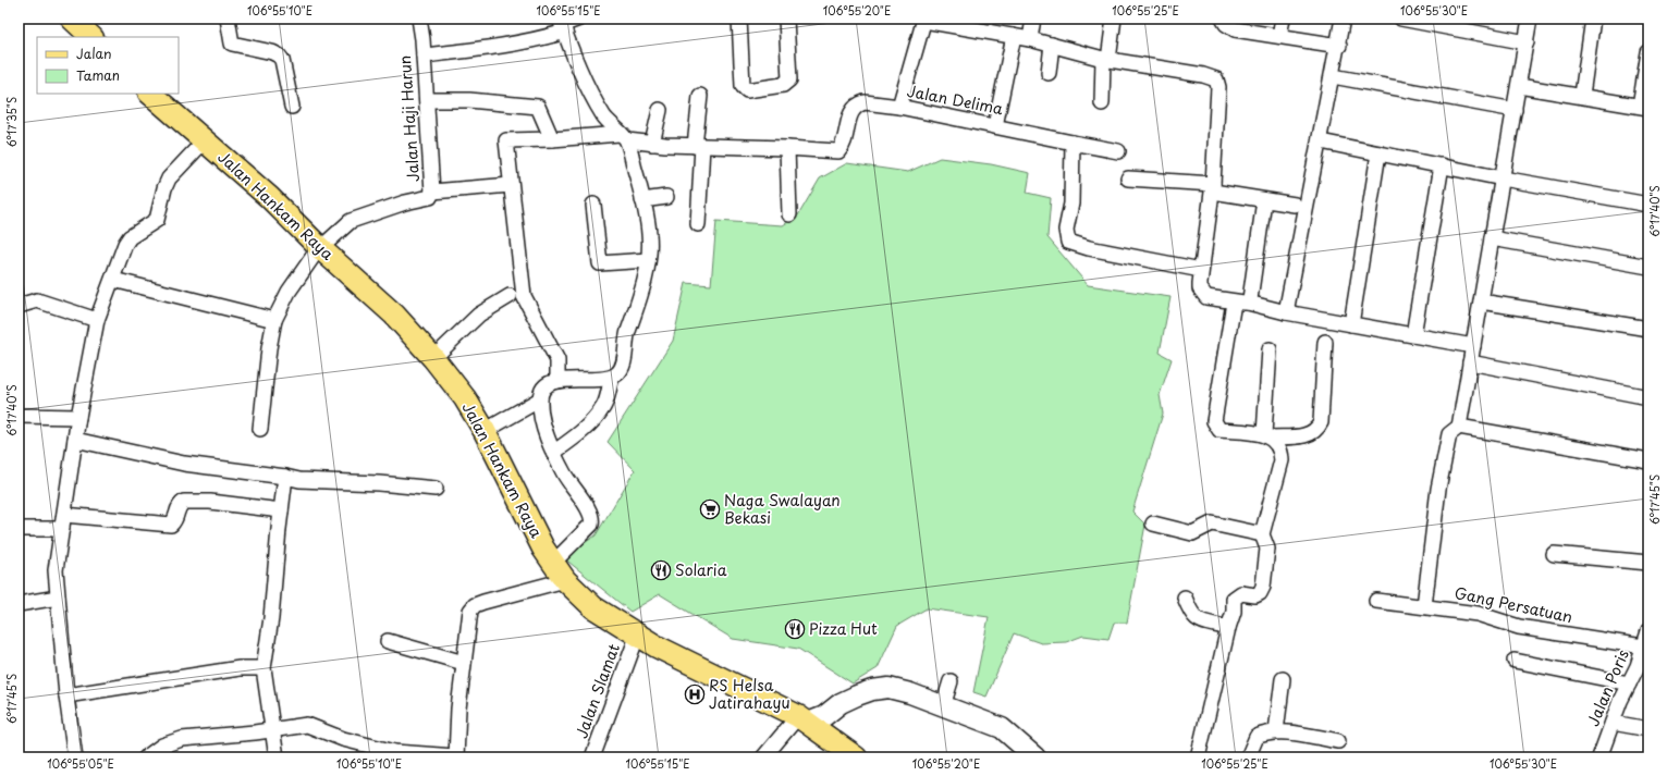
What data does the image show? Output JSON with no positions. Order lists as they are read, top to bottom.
{
  "streets": {
    "main road": ["Jalan Hankam Raya"],
    "street": [
      "Jalan Delima",
      "Jalan Haji Harun",
      "Gang Persatuan",
      "Jalan Poris",
      "Jalan Slamat"
    ]
  },
  "crossings": [
    ["Jalan Haji Harun", "Jalan Hankam Raya"],
    ["Jalan Hankam Raya", "Jalan Slamat"],
    ["Gang Persatuan", "Jalan Poris"]
  ],
  "places": {
    "supermarket": ["Naga Swalayan Bekasi"],
    "restaurant": ["Solaria", "Pizza Hut"],
    "hospital": ["RS Helsa Jatirahayu"]
  },
  "legend": ["Jalan", "Taman"],
  "coordinates": [
    "106°55'10\"E",
    "106°55'15\"E",
    "106°55'20\"E",
    "106°55'25\"E",
    "106°55'30\"E",
    "6°17'35\"S",
    "6°17'40\"S",
    "6°17'45\"S",
    "106°55'05\"E"
  ]
}
